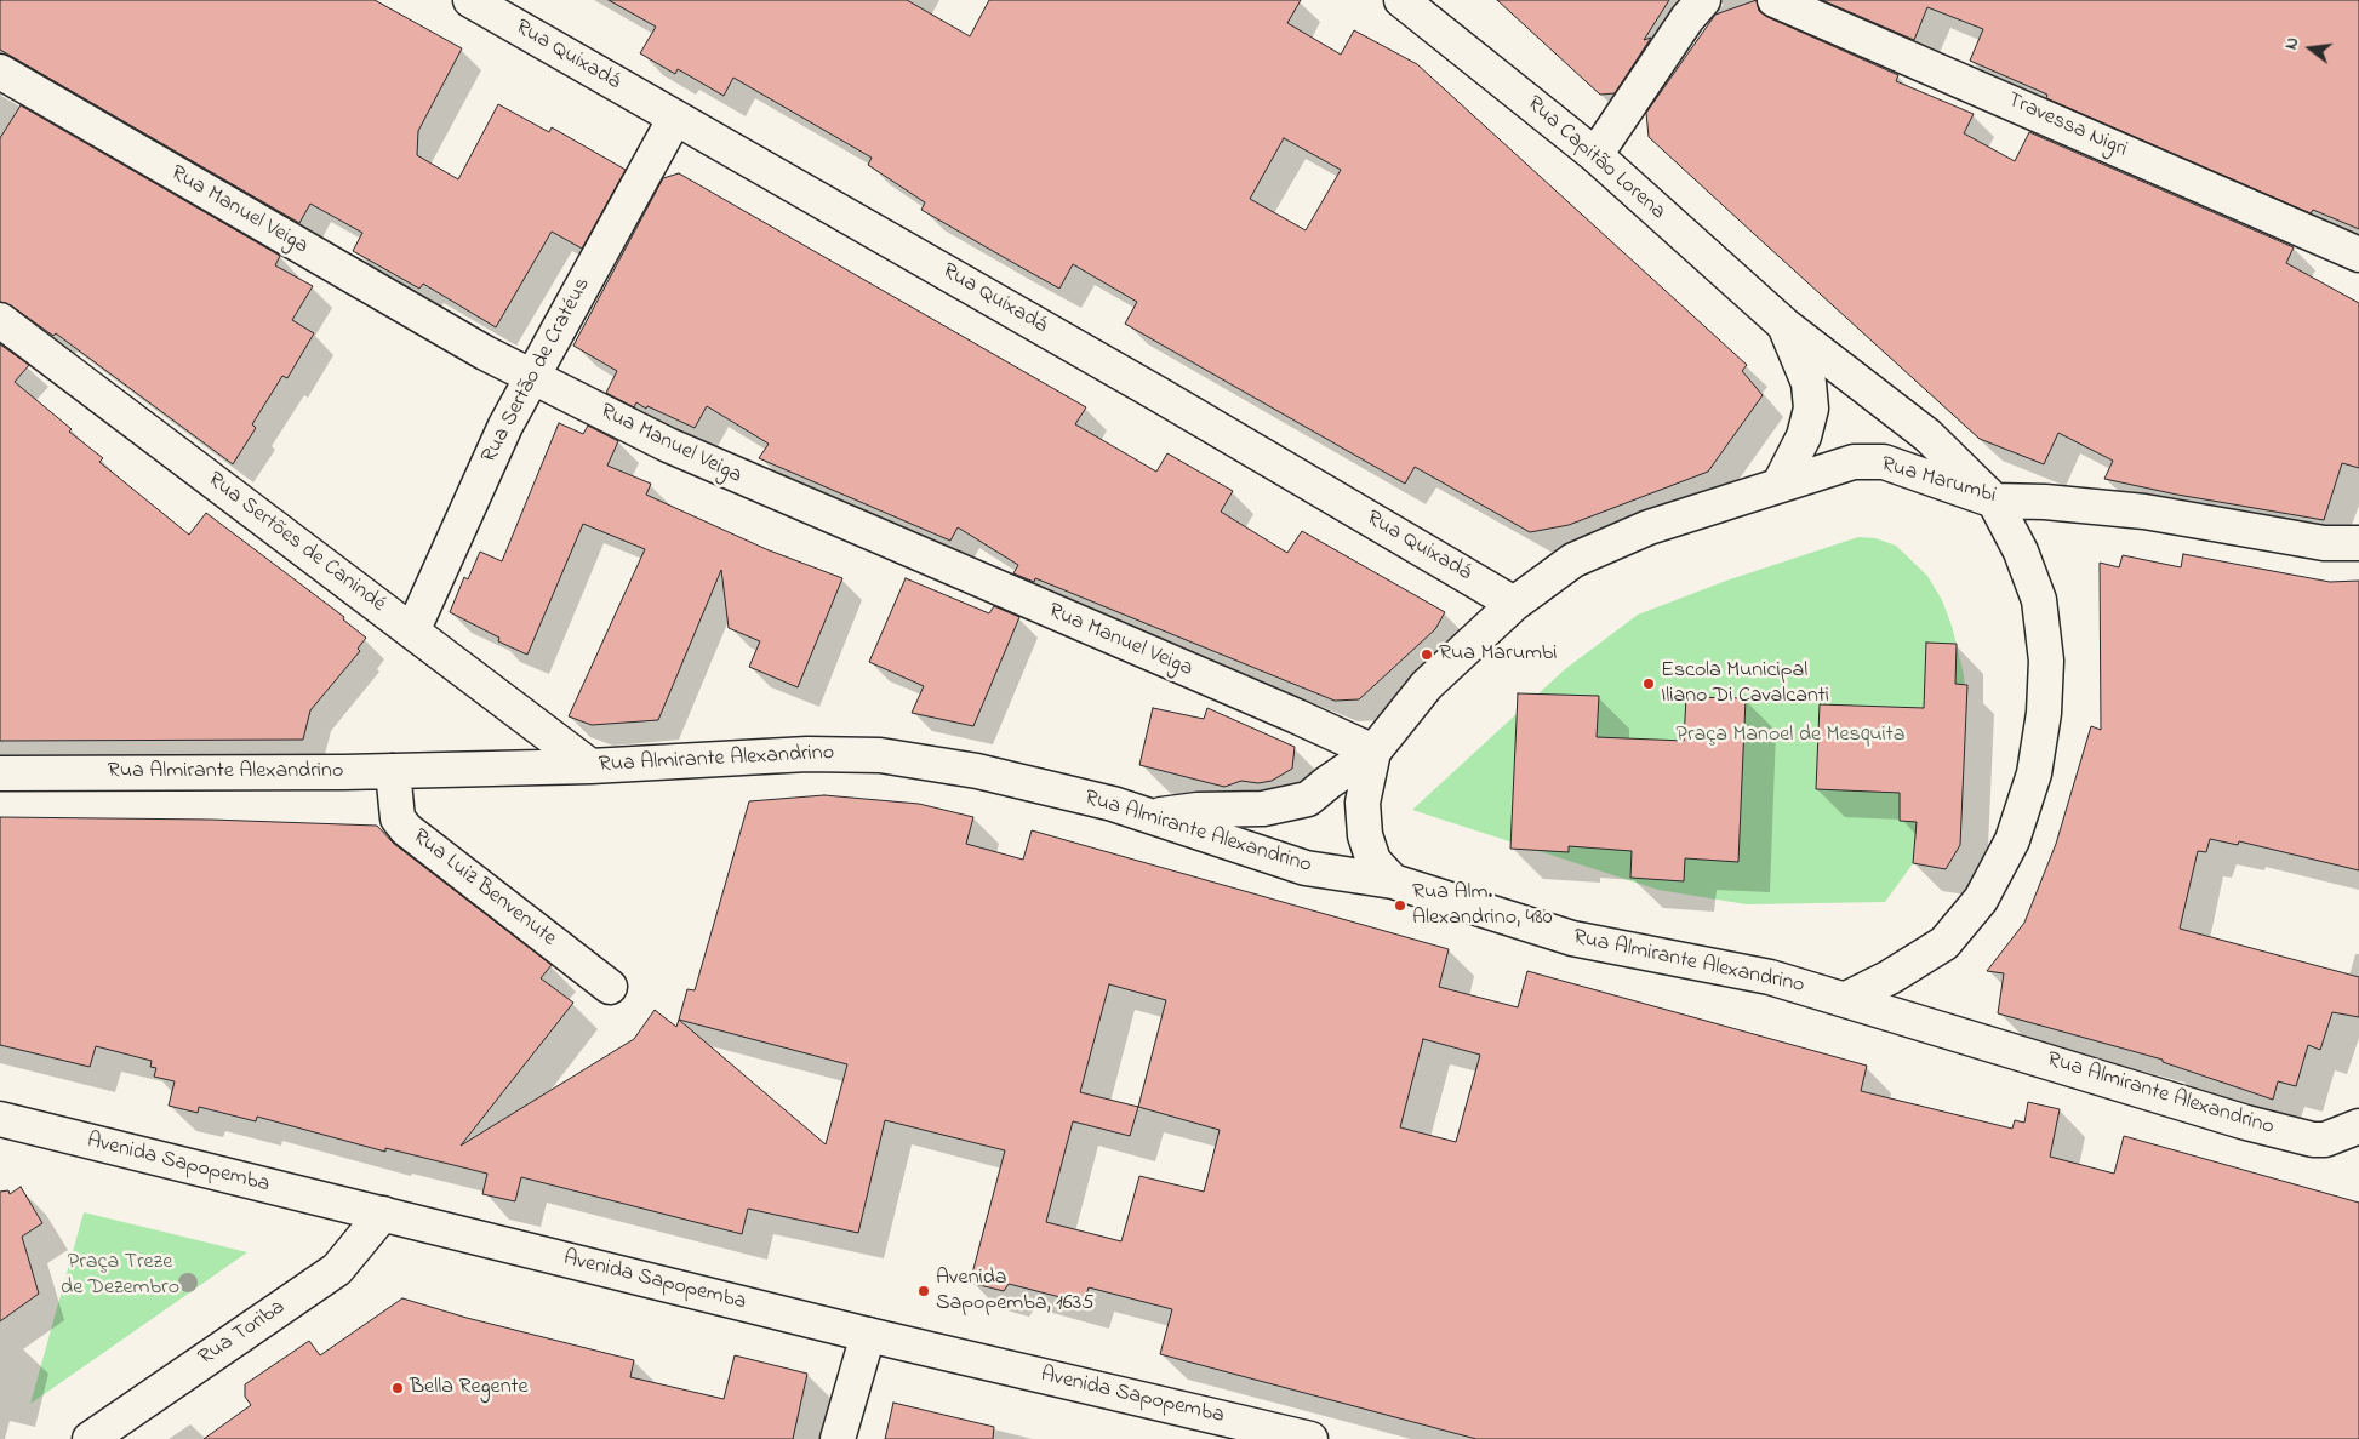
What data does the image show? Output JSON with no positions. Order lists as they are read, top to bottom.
{
  "streets": {
    "street": [
      "Rua Quixadá",
      "Travessa Nigri",
      "Rua Capitão Lorena",
      "Rua Manuel Veiga",
      "Rua Sertão de Cratéus",
      "Rua Marumbi",
      "Rua Sertões de Canindé",
      "Rua Almirante Alexandrino",
      "Rua Luiz Benvenute",
      "Avenida Sapopemba",
      "Rua Toriba"
    ]
  },
  "crossings": [
    ["Rua Quixadá", "Rua Sertão de Cratéus"],
    ["Rua Quixadá", "Rua Marumbi"],
    ["Rua Capitão Lorena", "Rua Marumbi"],
    ["Rua Manuel Veiga", "Rua Sertão de Cratéus"],
    ["Rua Manuel Veiga", "Rua Marumbi"],
    ["Rua Sertão de Cratéus", "Rua Sertões de Canindé"],
    ["Rua Marumbi", "Rua Almirante Alexandrino"],
    ["Rua Sertões de Canindé", "Rua Almirante Alexandrino"],
    ["Rua Almirante Alexandrino", "Rua Luiz Benvenute"],
    ["Avenida Sapopemba", "Rua Toriba"]
  ],
  "parks": ["Praça Manoel de Mesquita", "Praça Treze de Dezembro"],
  "places": [
    "Rua Marumbi",
    "Escola Municipal Iliano Di Cavalcanti",
    "Rua Alm. Alexandrino, 480",
    "Avenida Sapopemba, 1635",
    "Bella Regente"
  ],
  "north": "left"
}
